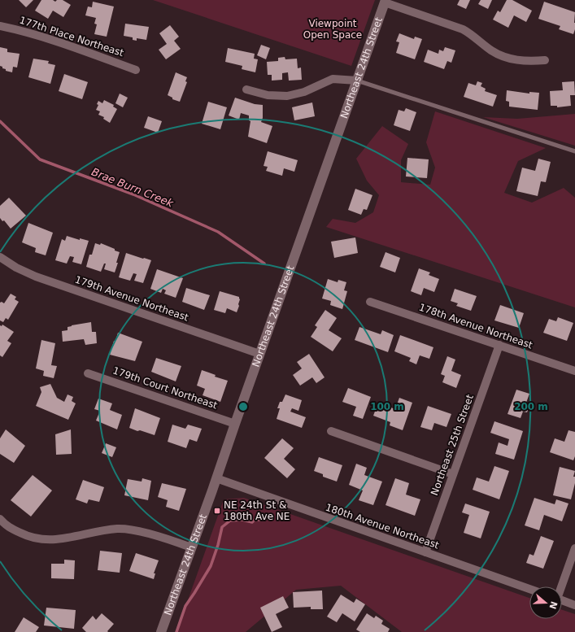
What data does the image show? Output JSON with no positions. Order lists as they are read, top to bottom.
{
  "streets": {
    "main road": ["Northeast 24th Street"],
    "street": [
      "177th Place Northeast",
      "179th Avenue Northeast",
      "178th Avenue Northeast",
      "179th Court Northeast",
      "Northeast 25th Street",
      "180th Avenue Northeast"
    ]
  },
  "crossings": [
    ["Northeast 24th Street", "179th Avenue Northeast"],
    ["Northeast 24th Street", "179th Court Northeast"],
    ["Northeast 24th Street", "180th Avenue Northeast"],
    ["178th Avenue Northeast", "Northeast 25th Street"],
    ["Northeast 25th Street", "180th Avenue Northeast"]
  ],
  "water": ["Brae Burn Creek"],
  "parks": ["Viewpoint Open Space"],
  "places": {
    "transit": ["NE 24th St & 180th Ave NE"]
  },
  "north": "right",
  "rings": ["100 m", "200 m"]
}
